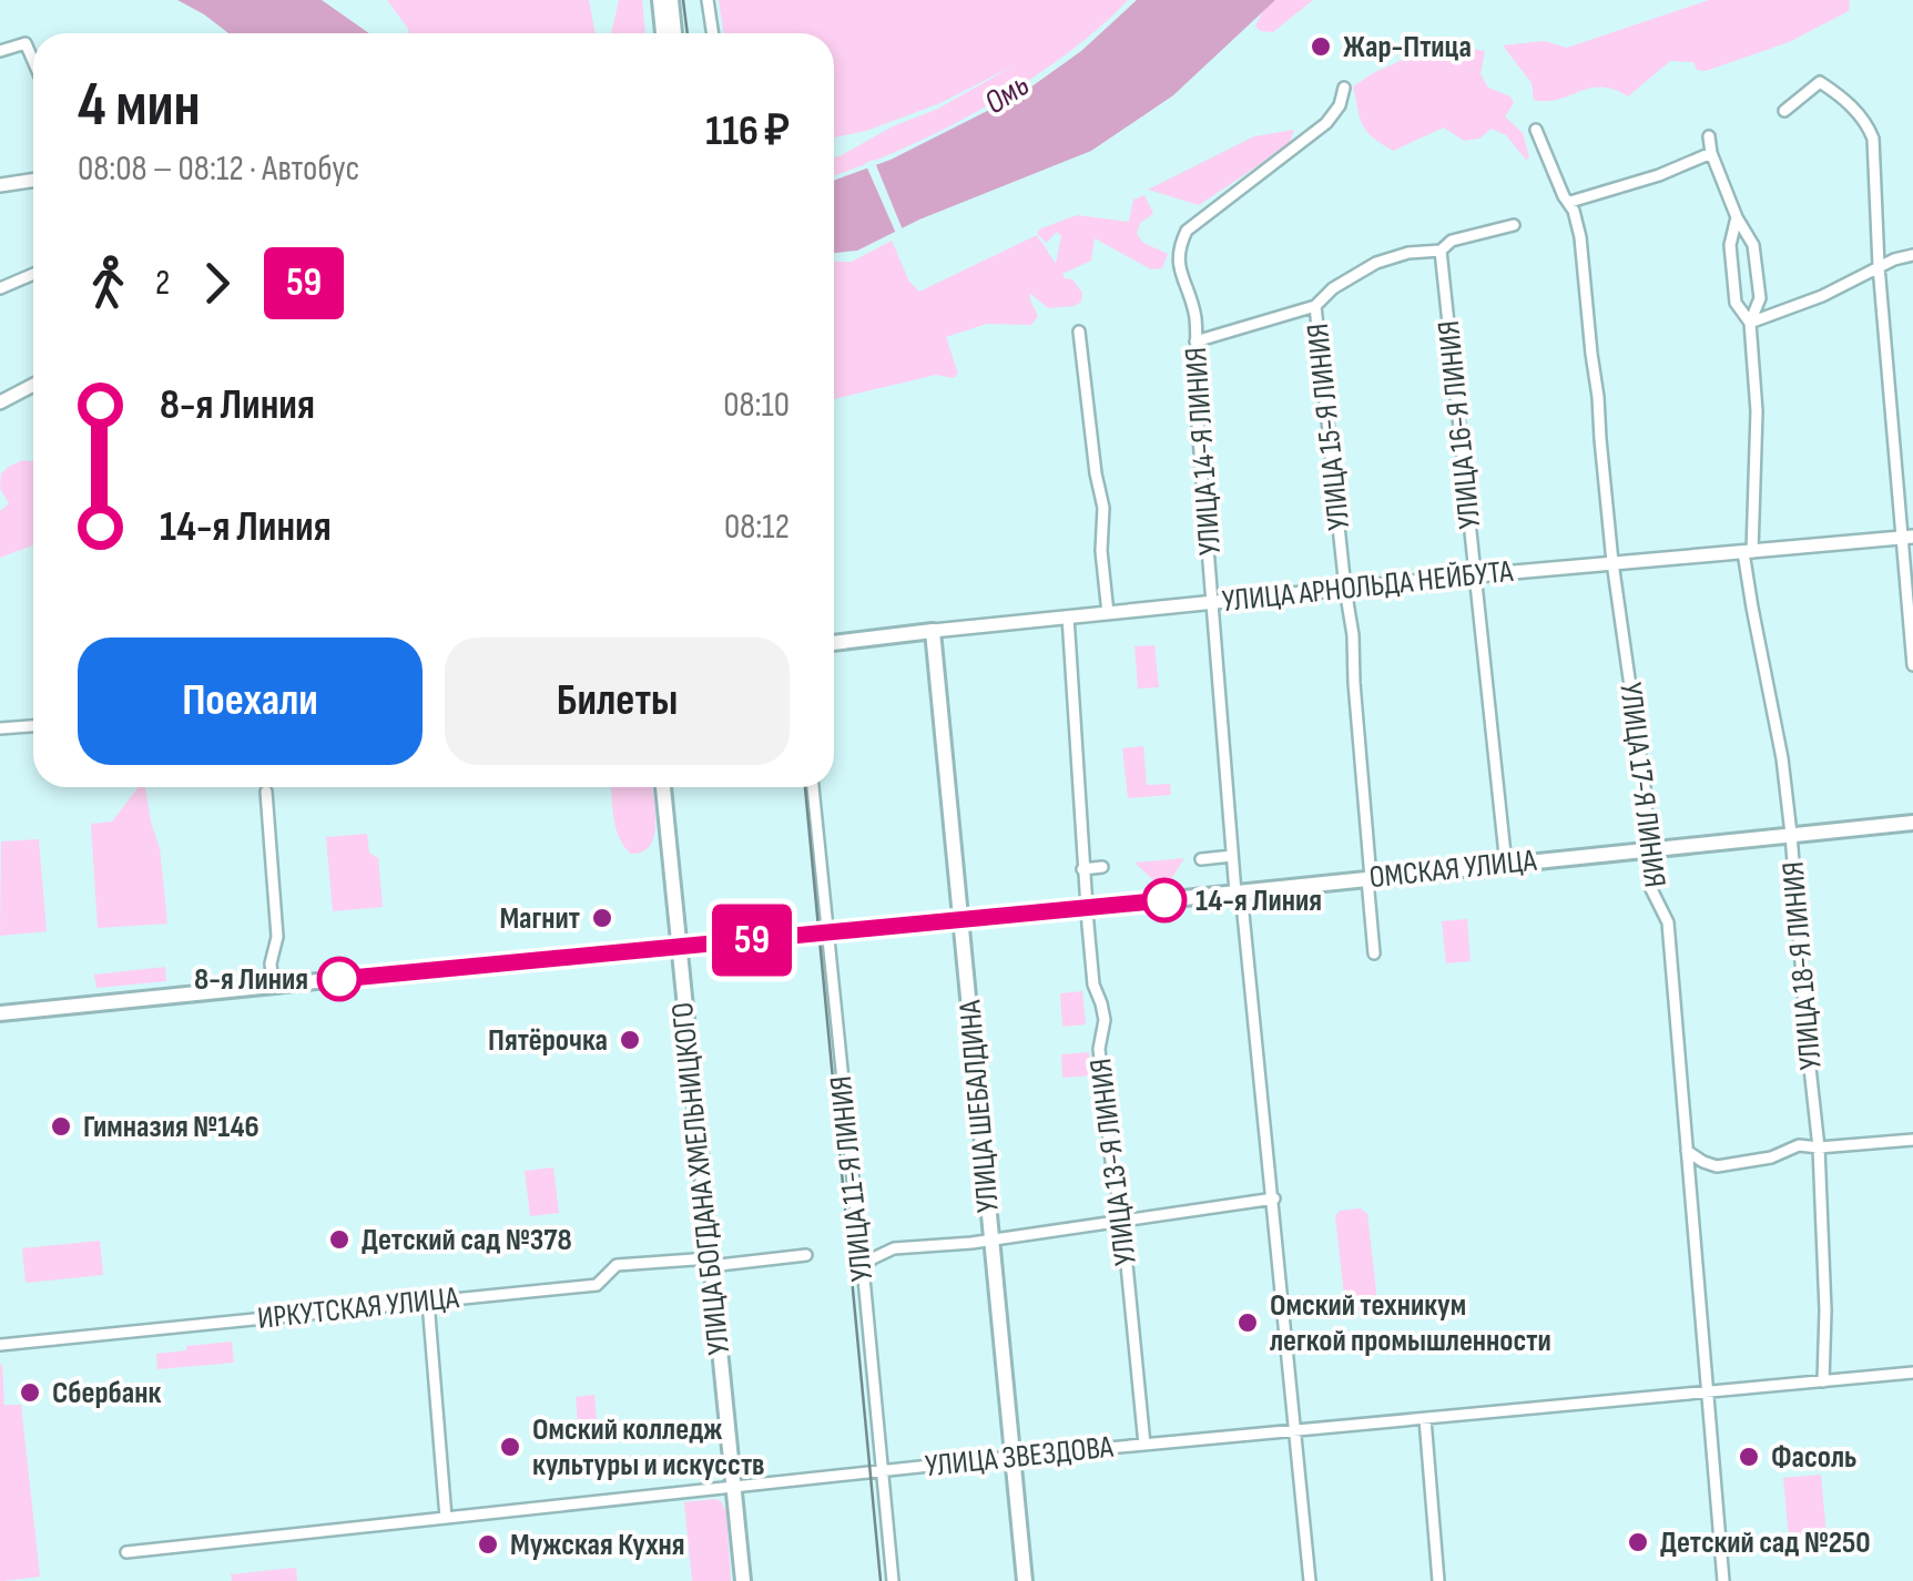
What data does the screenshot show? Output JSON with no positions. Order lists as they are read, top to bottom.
{
  "streets": {
    "main road": [
      "УЛИЦА АРНОЛЬДА НЕЙБУТА",
      "ОМСКАЯ УЛИЦА",
      "УЛИЦА ШЕБАЛДИНА",
      "УЛИЦА БОГДАНА ХМЕЛЬНИЦКОГО"
    ],
    "street": [
      "УЛИЦА 16-Я ЛИНИЯ",
      "УЛИЦА 15-Я ЛИНИЯ",
      "УЛИЦА 14-Я ЛИНИЯ",
      "УЛИЦА 17-Я ЛИНИЯ",
      "УЛИЦА 18-Я ЛИНИЯ",
      "УЛИЦА 13-Я ЛИНИЯ",
      "УЛИЦА 11-Я ЛИНИЯ",
      "ИРКУТСКАЯ УЛИЦА",
      "УЛИЦА ЗВЕЗДОВА"
    ]
  },
  "crossings": [
    ["УЛИЦА 16-Я ЛИНИЯ", "УЛИЦА АРНОЛЬДА НЕЙБУТА"],
    ["УЛИЦА 16-Я ЛИНИЯ", "ОМСКАЯ УЛИЦА"],
    ["УЛИЦА 15-Я ЛИНИЯ", "УЛИЦА АРНОЛЬДА НЕЙБУТА"],
    ["УЛИЦА 15-Я ЛИНИЯ", "ОМСКАЯ УЛИЦА"],
    ["УЛИЦА 14-Я ЛИНИЯ", "УЛИЦА АРНОЛЬДА НЕЙБУТА"],
    ["УЛИЦА 14-Я ЛИНИЯ", "ОМСКАЯ УЛИЦА"],
    ["УЛИЦА 14-Я ЛИНИЯ", "УЛИЦА ЗВЕЗДОВА"],
    ["УЛИЦА АРНОЛЬДА НЕЙБУТА", "УЛИЦА 17-Я ЛИНИЯ"],
    ["УЛИЦА АРНОЛЬДА НЕЙБУТА", "УЛИЦА 18-Я ЛИНИЯ"],
    ["УЛИЦА АРНОЛЬДА НЕЙБУТА", "УЛИЦА ШЕБАЛДИНА"],
    ["УЛИЦА АРНОЛЬДА НЕЙБУТА", "УЛИЦА 13-Я ЛИНИЯ"],
    ["УЛИЦА 17-Я ЛИНИЯ", "ОМСКАЯ УЛИЦА"],
    ["УЛИЦА 17-Я ЛИНИЯ", "УЛИЦА ЗВЕЗДОВА"],
    ["ОМСКАЯ УЛИЦА", "УЛИЦА 18-Я ЛИНИЯ"],
    ["ОМСКАЯ УЛИЦА", "УЛИЦА ШЕБАЛДИНА"],
    ["ОМСКАЯ УЛИЦА", "УЛИЦА 13-Я ЛИНИЯ"],
    ["ОМСКАЯ УЛИЦА", "УЛИЦА БОГДАНА ХМЕЛЬНИЦКОГО"],
    ["ОМСКАЯ УЛИЦА", "УЛИЦА 11-Я ЛИНИЯ"],
    ["УЛИЦА 18-Я ЛИНИЯ", "УЛИЦА ЗВЕЗДОВА"],
    ["УЛИЦА ШЕБАЛДИНА", "УЛИЦА ЗВЕЗДОВА"],
    ["УЛИЦА 13-Я ЛИНИЯ", "УЛИЦА ЗВЕЗДОВА"],
    ["УЛИЦА БОГДАНА ХМЕЛЬНИЦКОГО", "ИРКУТСКАЯ УЛИЦА"],
    ["УЛИЦА БОГДАНА ХМЕЛЬНИЦКОГО", "УЛИЦА ЗВЕЗДОВА"],
    ["УЛИЦА 11-Я ЛИНИЯ", "УЛИЦА ЗВЕЗДОВА"]
  ],
  "water": ["Омь"],
  "places": [
    "Жар-Птица",
    "14-я Линия",
    "Магнит",
    "8-я Линия",
    "Пятёрочка",
    "Гимназия №146",
    "Детский сад №378",
    "Омский техникум легкой промышленности",
    "Сбербанк",
    "Омский колледж культуры и искусств",
    "Фасоль",
    "Детский сад №250",
    "Мужская Кухня"
  ],
  "lines": ["bus line 59"],
  "page": {
    "on_map": "59",
    "heading": ["4 мин", "08:08 – 08:12 · Автобус", "116 ₽"],
    "legs": ["2", "59"],
    "list": [
      {
        "name": "8-я Линия",
        "value": "08:10"
      },
      {
        "name": "14-я Линия",
        "value": "08:12"
      }
    ],
    "buttons": ["Поехали", "Билеты"]
  }
}
